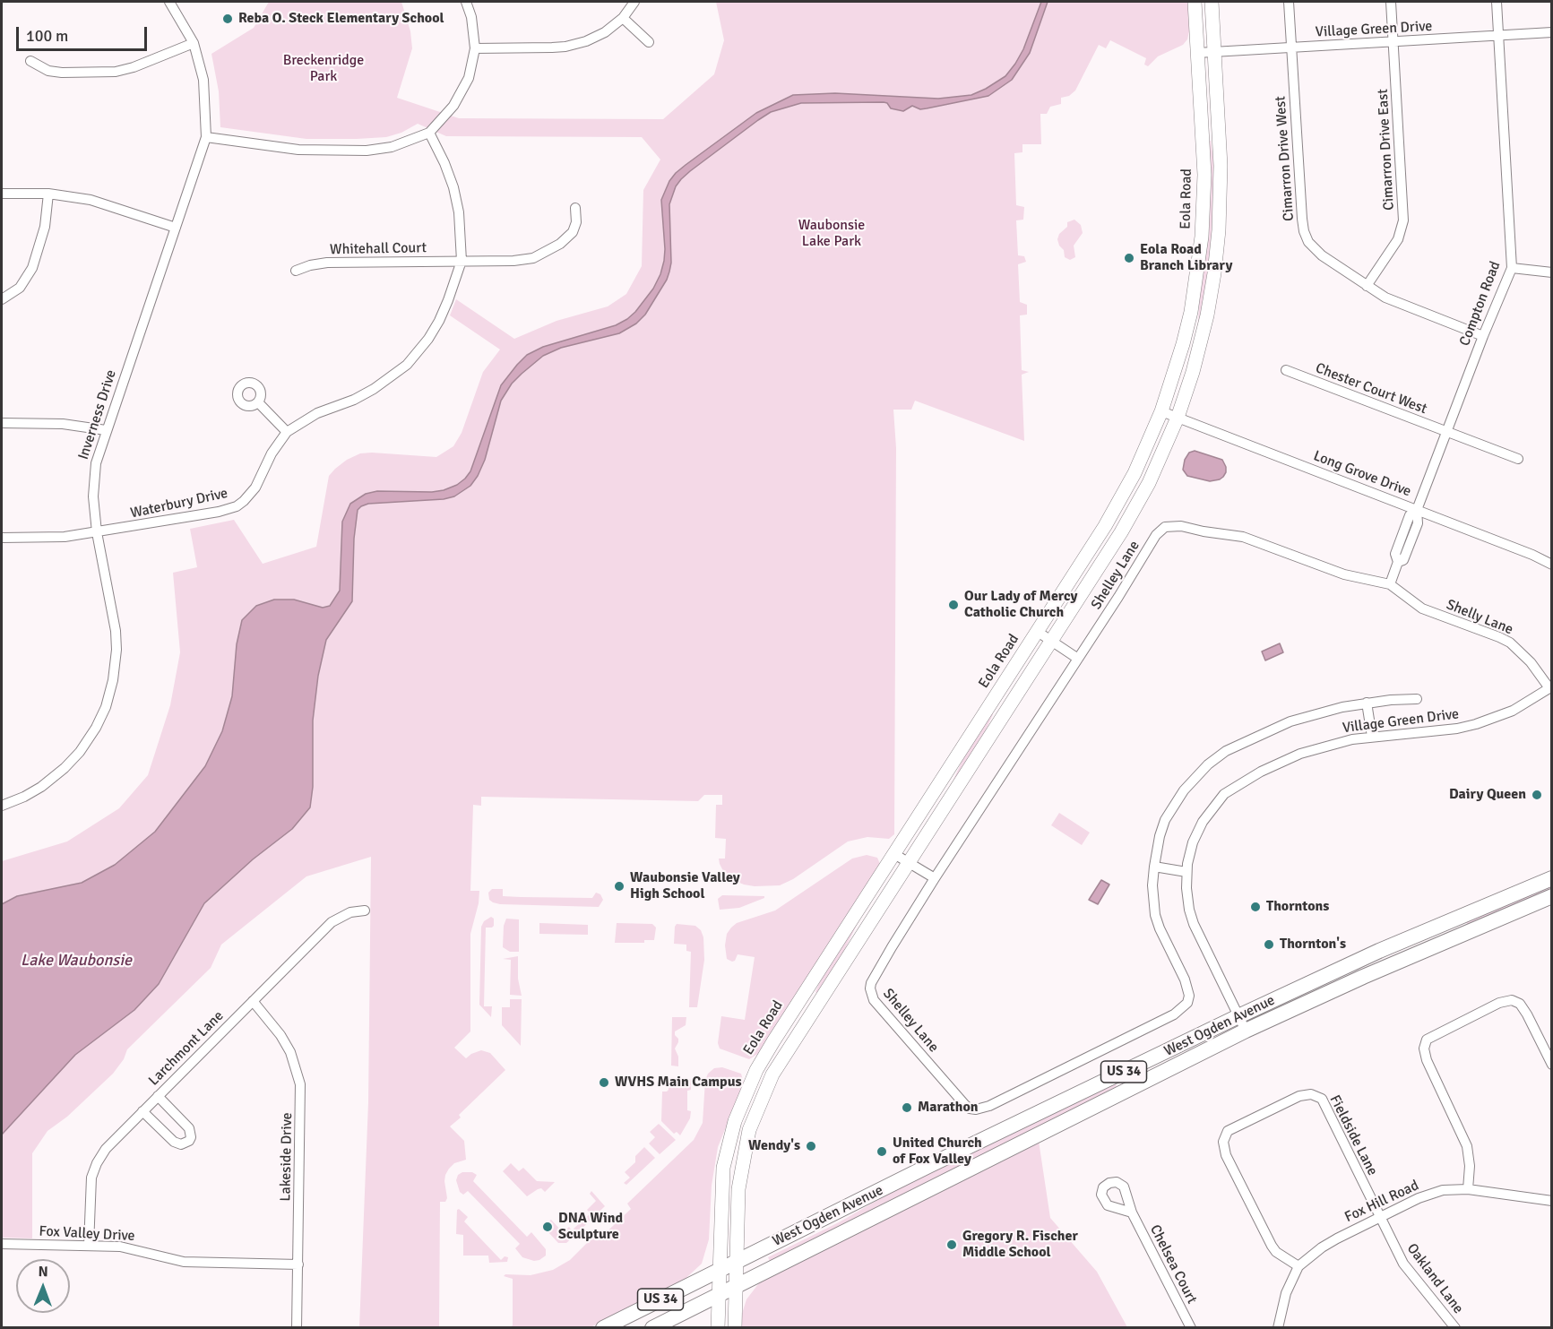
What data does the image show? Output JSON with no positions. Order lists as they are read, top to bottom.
{
  "streets": {
    "main road": ["Eola Road", "West Ogden Avenue", "US 34"],
    "street": [
      "Village Green Drive",
      "Cimarron Drive East",
      "Cimarron Drive West",
      "Whitehall Court",
      "Compton Road",
      "Chester Court West",
      "Inverness Drive",
      "Long Grove Drive",
      "Waterbury Drive",
      "Shelley Lane",
      "Shelly Lane",
      "Larchmont Lane",
      "Fieldside Lane",
      "Lakeside Drive",
      "Fox Hill Road",
      "Fox Valley Drive",
      "Chelsea Court",
      "Oakland Lane"
    ]
  },
  "crossings": [
    ["Village Green Drive", "Cimarron Drive East"],
    ["Village Green Drive", "Cimarron Drive West"],
    ["Village Green Drive", "Eola Road"],
    ["Village Green Drive", "Compton Road"],
    ["Village Green Drive", "Shelly Lane"],
    ["Village Green Drive", "West Ogden Avenue"],
    ["Cimarron Drive East", "Cimarron Drive West"],
    ["Cimarron Drive West", "Compton Road"],
    ["Eola Road", "Long Grove Drive"],
    ["Eola Road", "West Ogden Avenue"],
    ["Whitehall Court", "Waterbury Drive"],
    ["Compton Road", "Chester Court West"],
    ["Compton Road", "Long Grove Drive"],
    ["Compton Road", "Shelley Lane"],
    ["Compton Road", "Shelly Lane"],
    ["Inverness Drive", "Waterbury Drive"],
    ["Shelley Lane", "Shelly Lane"],
    ["Larchmont Lane", "Lakeside Drive"],
    ["Larchmont Lane", "Fox Valley Drive"],
    ["Fieldside Lane", "Fox Hill Road"],
    ["Fieldside Lane", "Oakland Lane"],
    ["Lakeside Drive", "Fox Valley Drive"],
    ["Fox Hill Road", "Oakland Lane"]
  ],
  "water": ["Lake Waubonsie"],
  "parks": ["Breckenridge Park", "Waubonsie Lake Park"],
  "places": [
    "Reba O. Steck Elementary School",
    "Eola Road Branch Library",
    "Our Lady of Mercy Catholic Church",
    "Dairy Queen",
    "Waubonsie Valley High School",
    "Thorntons",
    "Thornton's",
    "WVHS Main Campus",
    "Marathon",
    "Wendy's",
    "United Church of Fox Valley",
    "DNA Wind Sculpture",
    "Gregory R. Fischer Middle School"
  ],
  "scale_bar": "100 m",
  "north": "top"
}
